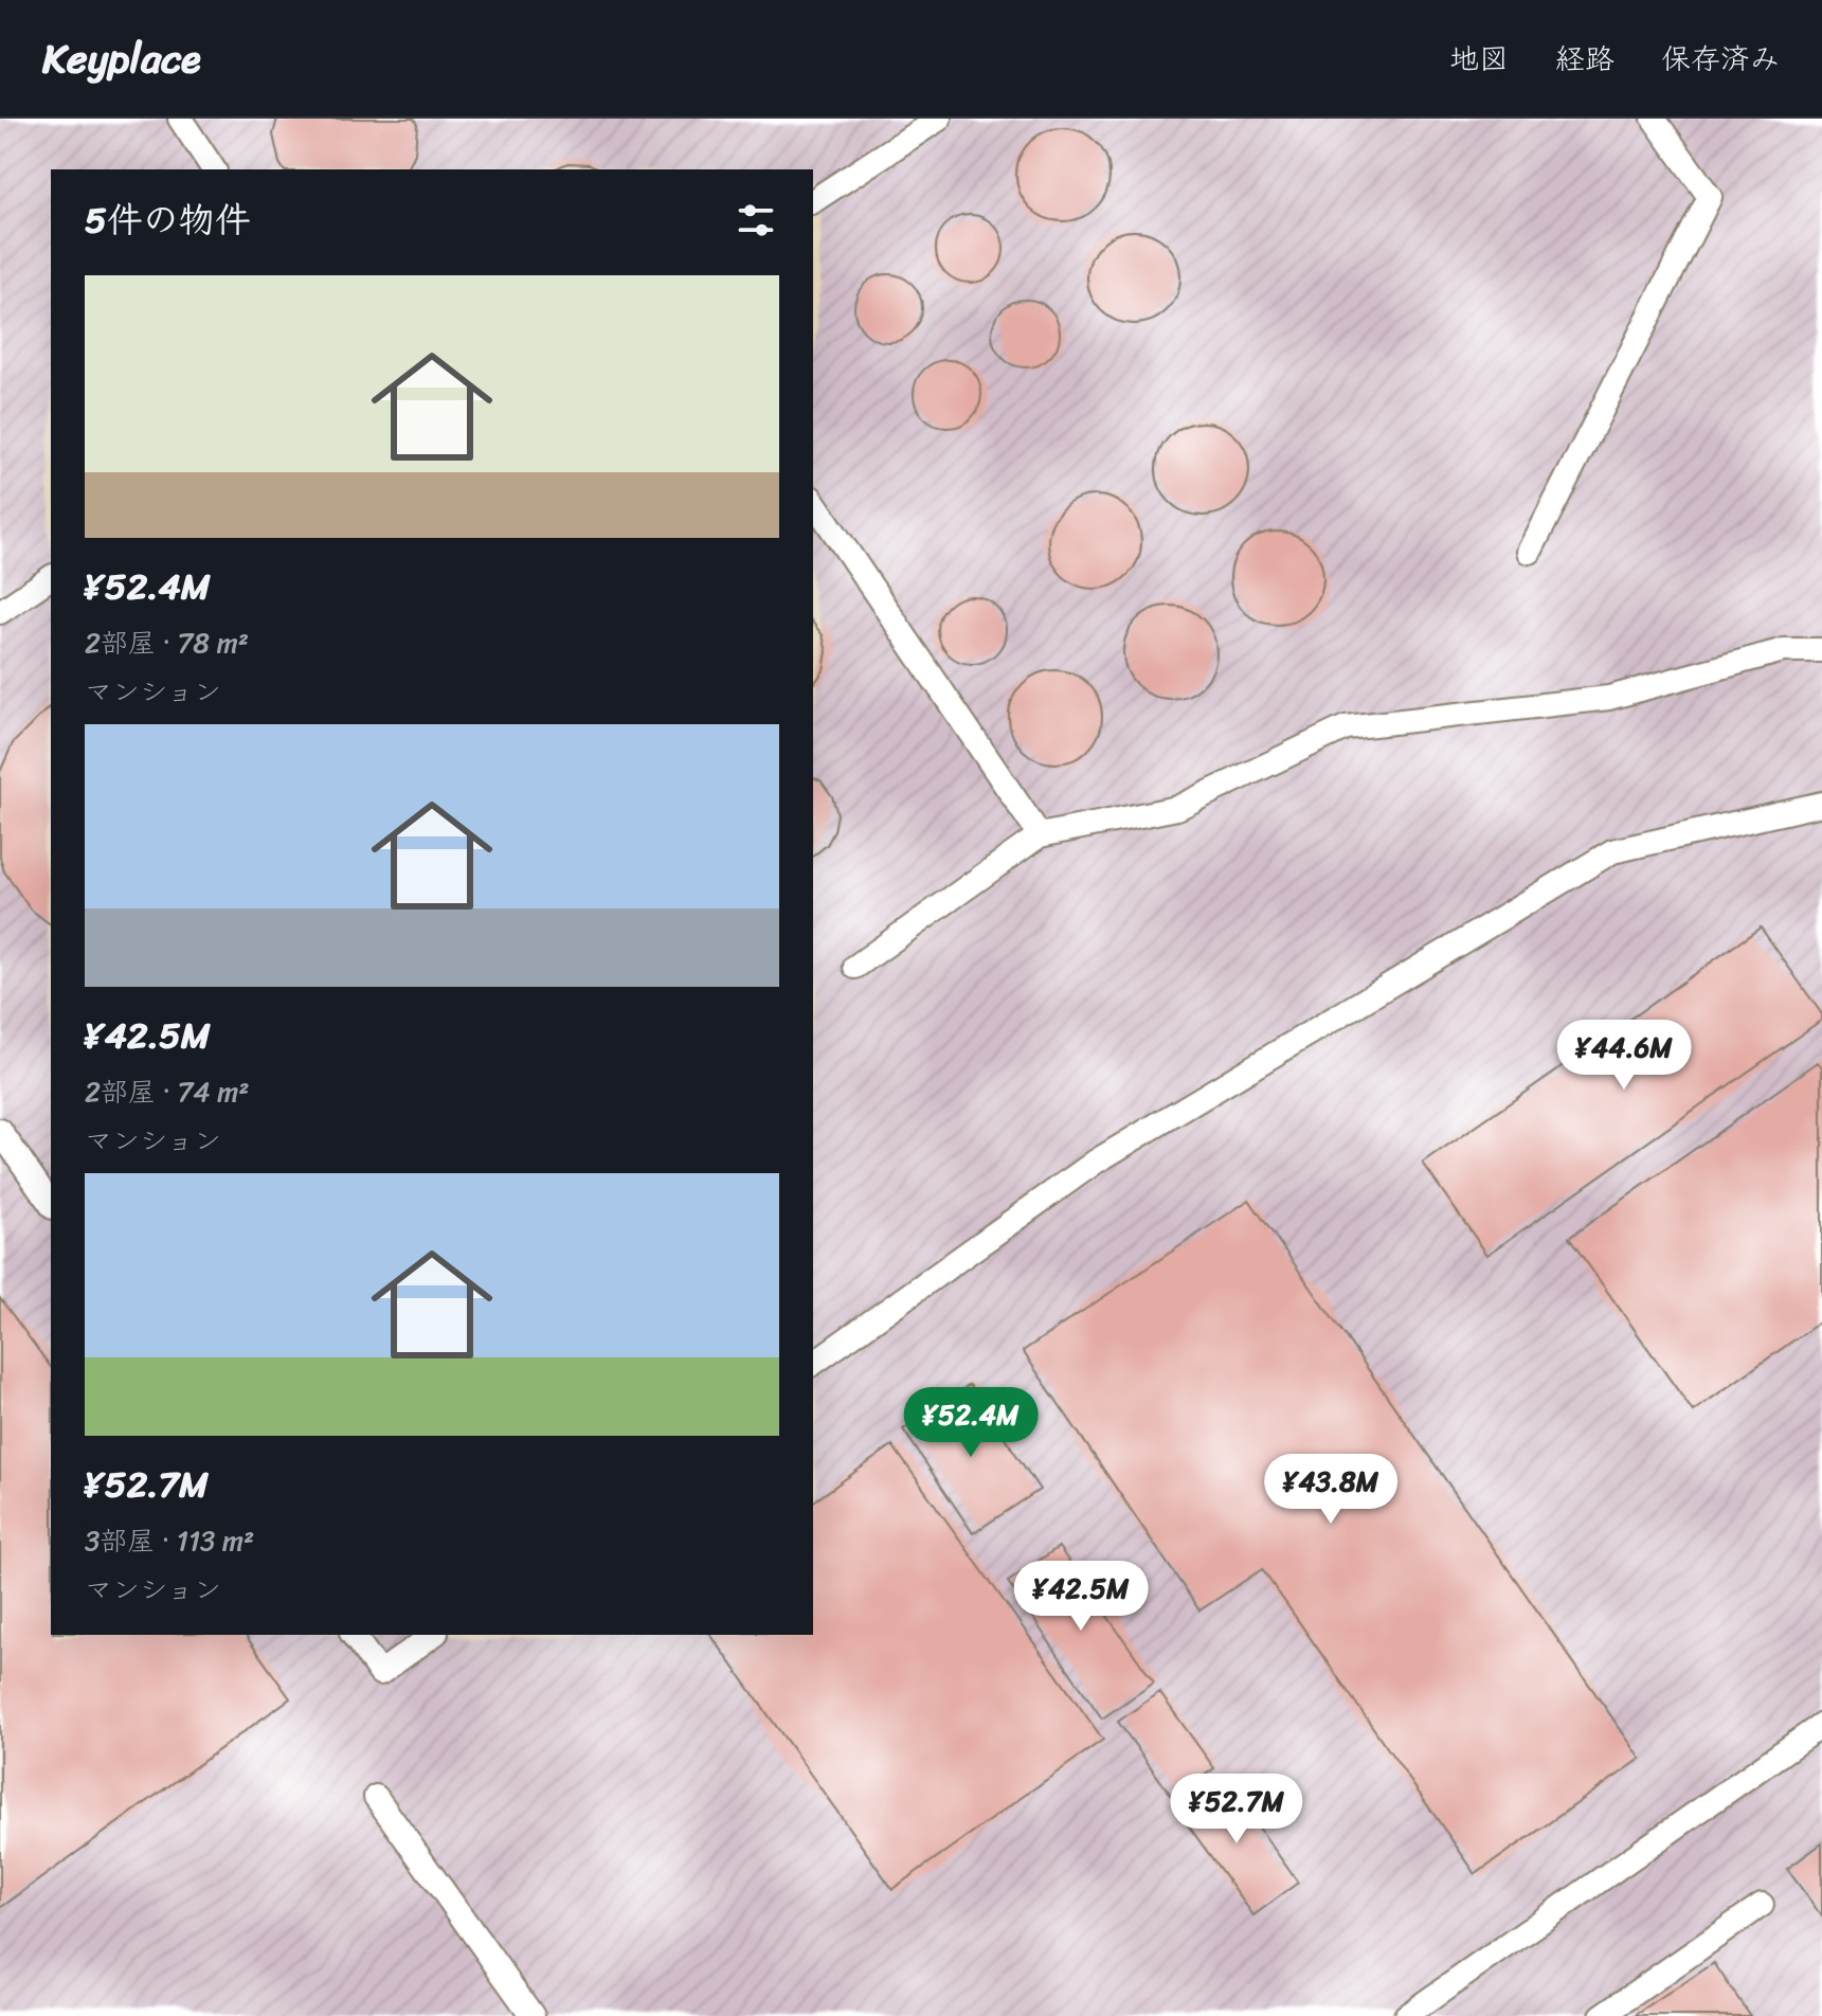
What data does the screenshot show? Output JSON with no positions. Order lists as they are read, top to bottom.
{
  "page": {
    "header": "Keyplace",
    "nav": ["地図", "経路", "保存済み"],
    "heading": "5件の物件",
    "list": [
      {
        "name": "¥52.4M",
        "note": "2部屋 · 78 m² · マンション"
      },
      {
        "name": "¥42.5M",
        "note": "2部屋 · 74 m² · マンション"
      },
      {
        "name": "¥52.7M",
        "note": "3部屋 · 113 m² · マンション"
      }
    ],
    "price": [
      "¥44.6M",
      "¥52.4M",
      "¥43.8M",
      "¥42.5M",
      "¥52.7M"
    ]
  }
}
